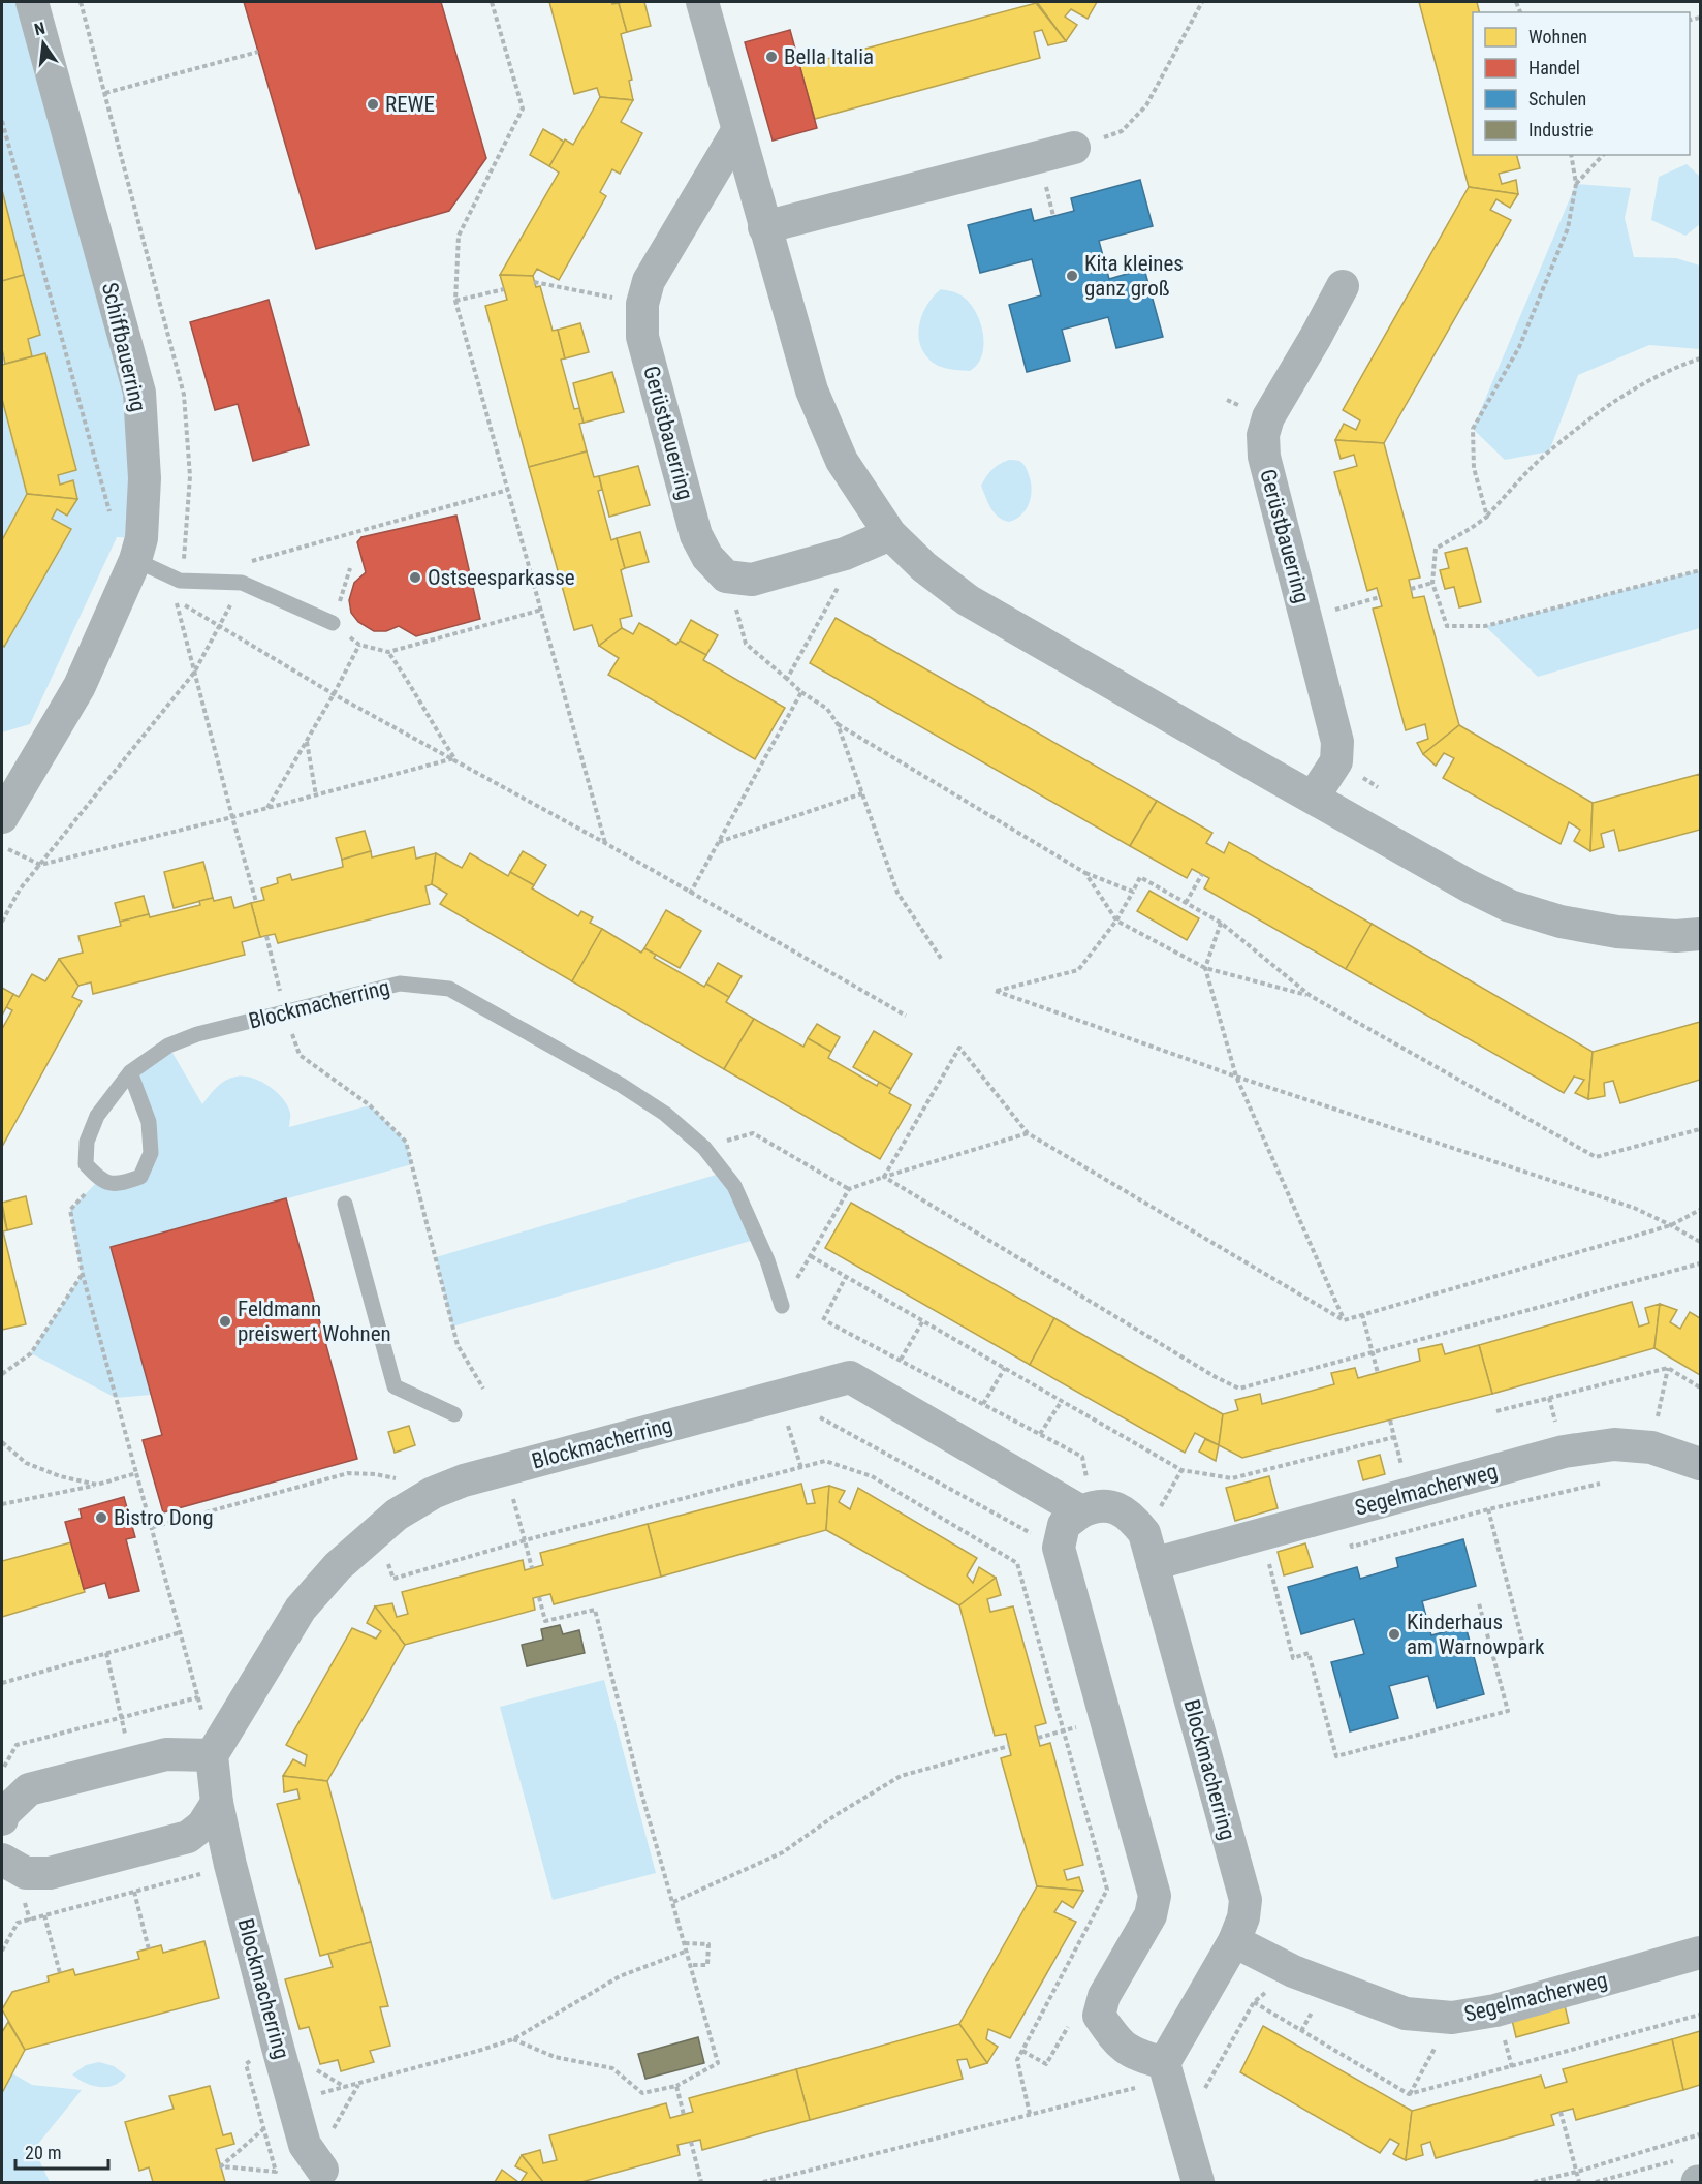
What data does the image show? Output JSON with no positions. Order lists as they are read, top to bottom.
{
  "streets": {
    "street": [
      "Schiffbauerring",
      "Gerüstbauerring",
      "Blockmacherring",
      "Segelmacherweg"
    ]
  },
  "crossings": [
    ["Blockmacherring", "Segelmacherweg"]
  ],
  "places": [
    "Bella Italia",
    "REWE",
    "Kita kleines ganz groß",
    "Ostseesparkasse",
    "Feldmann preiswert Wohnen",
    "Bistro Dong",
    "Kinderhaus am Warnowpark"
  ],
  "legend": [
    "Wohnen",
    "Handel",
    "Schulen",
    "Industrie"
  ],
  "scale_bar": "20 m",
  "north": "top"
}
